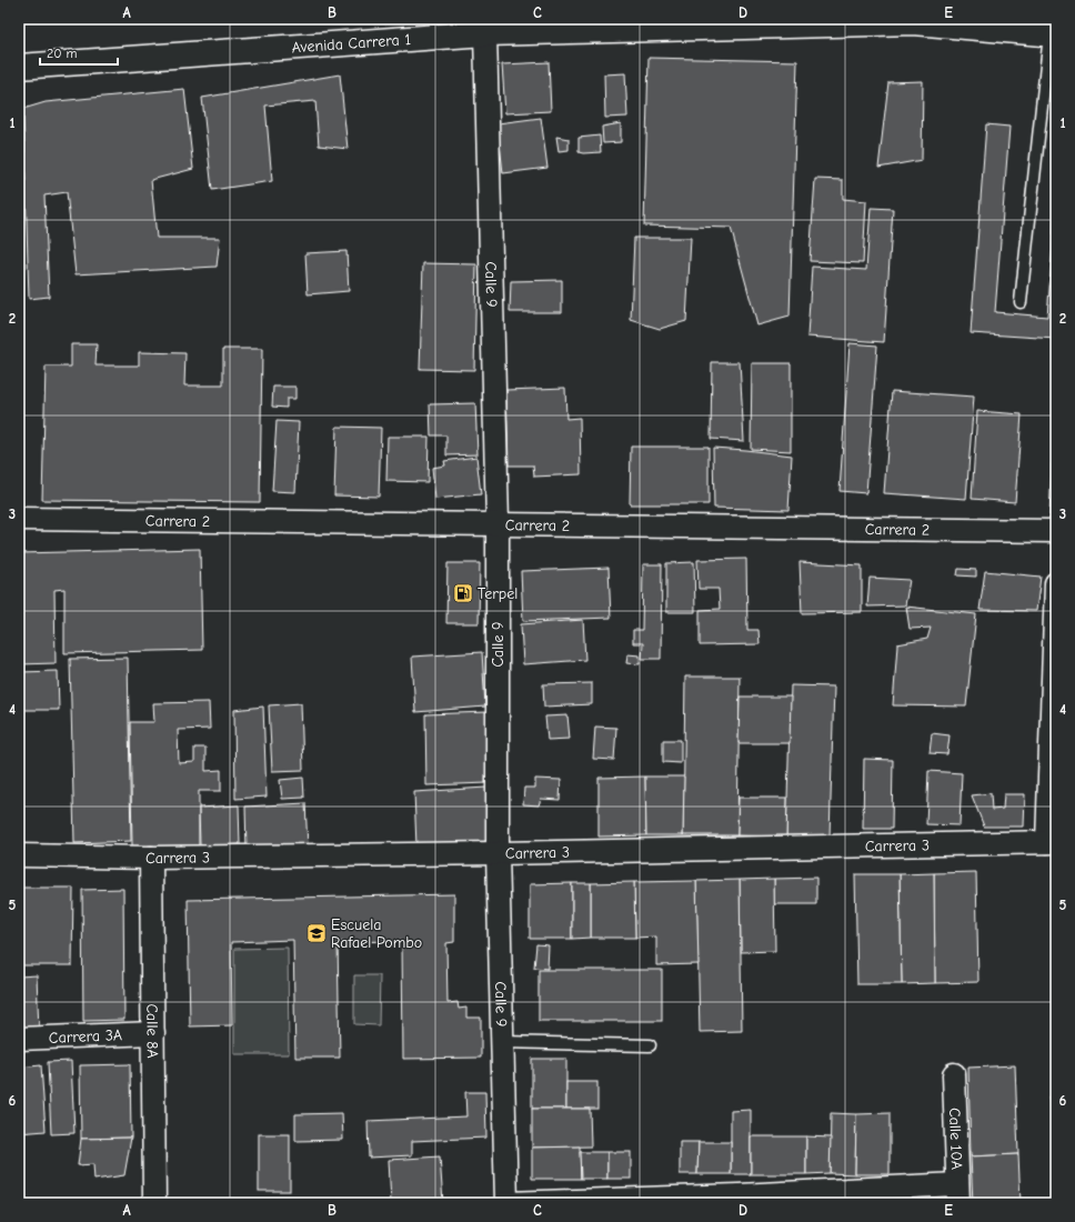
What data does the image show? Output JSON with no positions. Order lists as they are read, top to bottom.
{
  "streets": {
    "main road": ["Avenida Carrera 1"],
    "street": [
      "Calle 9",
      "Carrera 2",
      "Carrera 3",
      "Calle 8A",
      "Carrera 3A",
      "Calle 10A"
    ]
  },
  "crossings": [
    ["Avenida Carrera 1", "Calle 9"],
    ["Calle 9", "Carrera 2"],
    ["Calle 9", "Carrera 3"],
    ["Carrera 3", "Calle 8A"],
    ["Calle 8A", "Carrera 3A"]
  ],
  "places": {
    "fuel station": ["Terpel"],
    "school or university": ["Escuela Rafael Pombo"]
  },
  "scale_bar": "20 m",
  "grid": {
    "columns": [
      "A",
      "B",
      "C",
      "D",
      "E"
    ],
    "rows": [
      "1",
      "2",
      "3",
      "4",
      "5",
      "6"
    ]
  }
}
